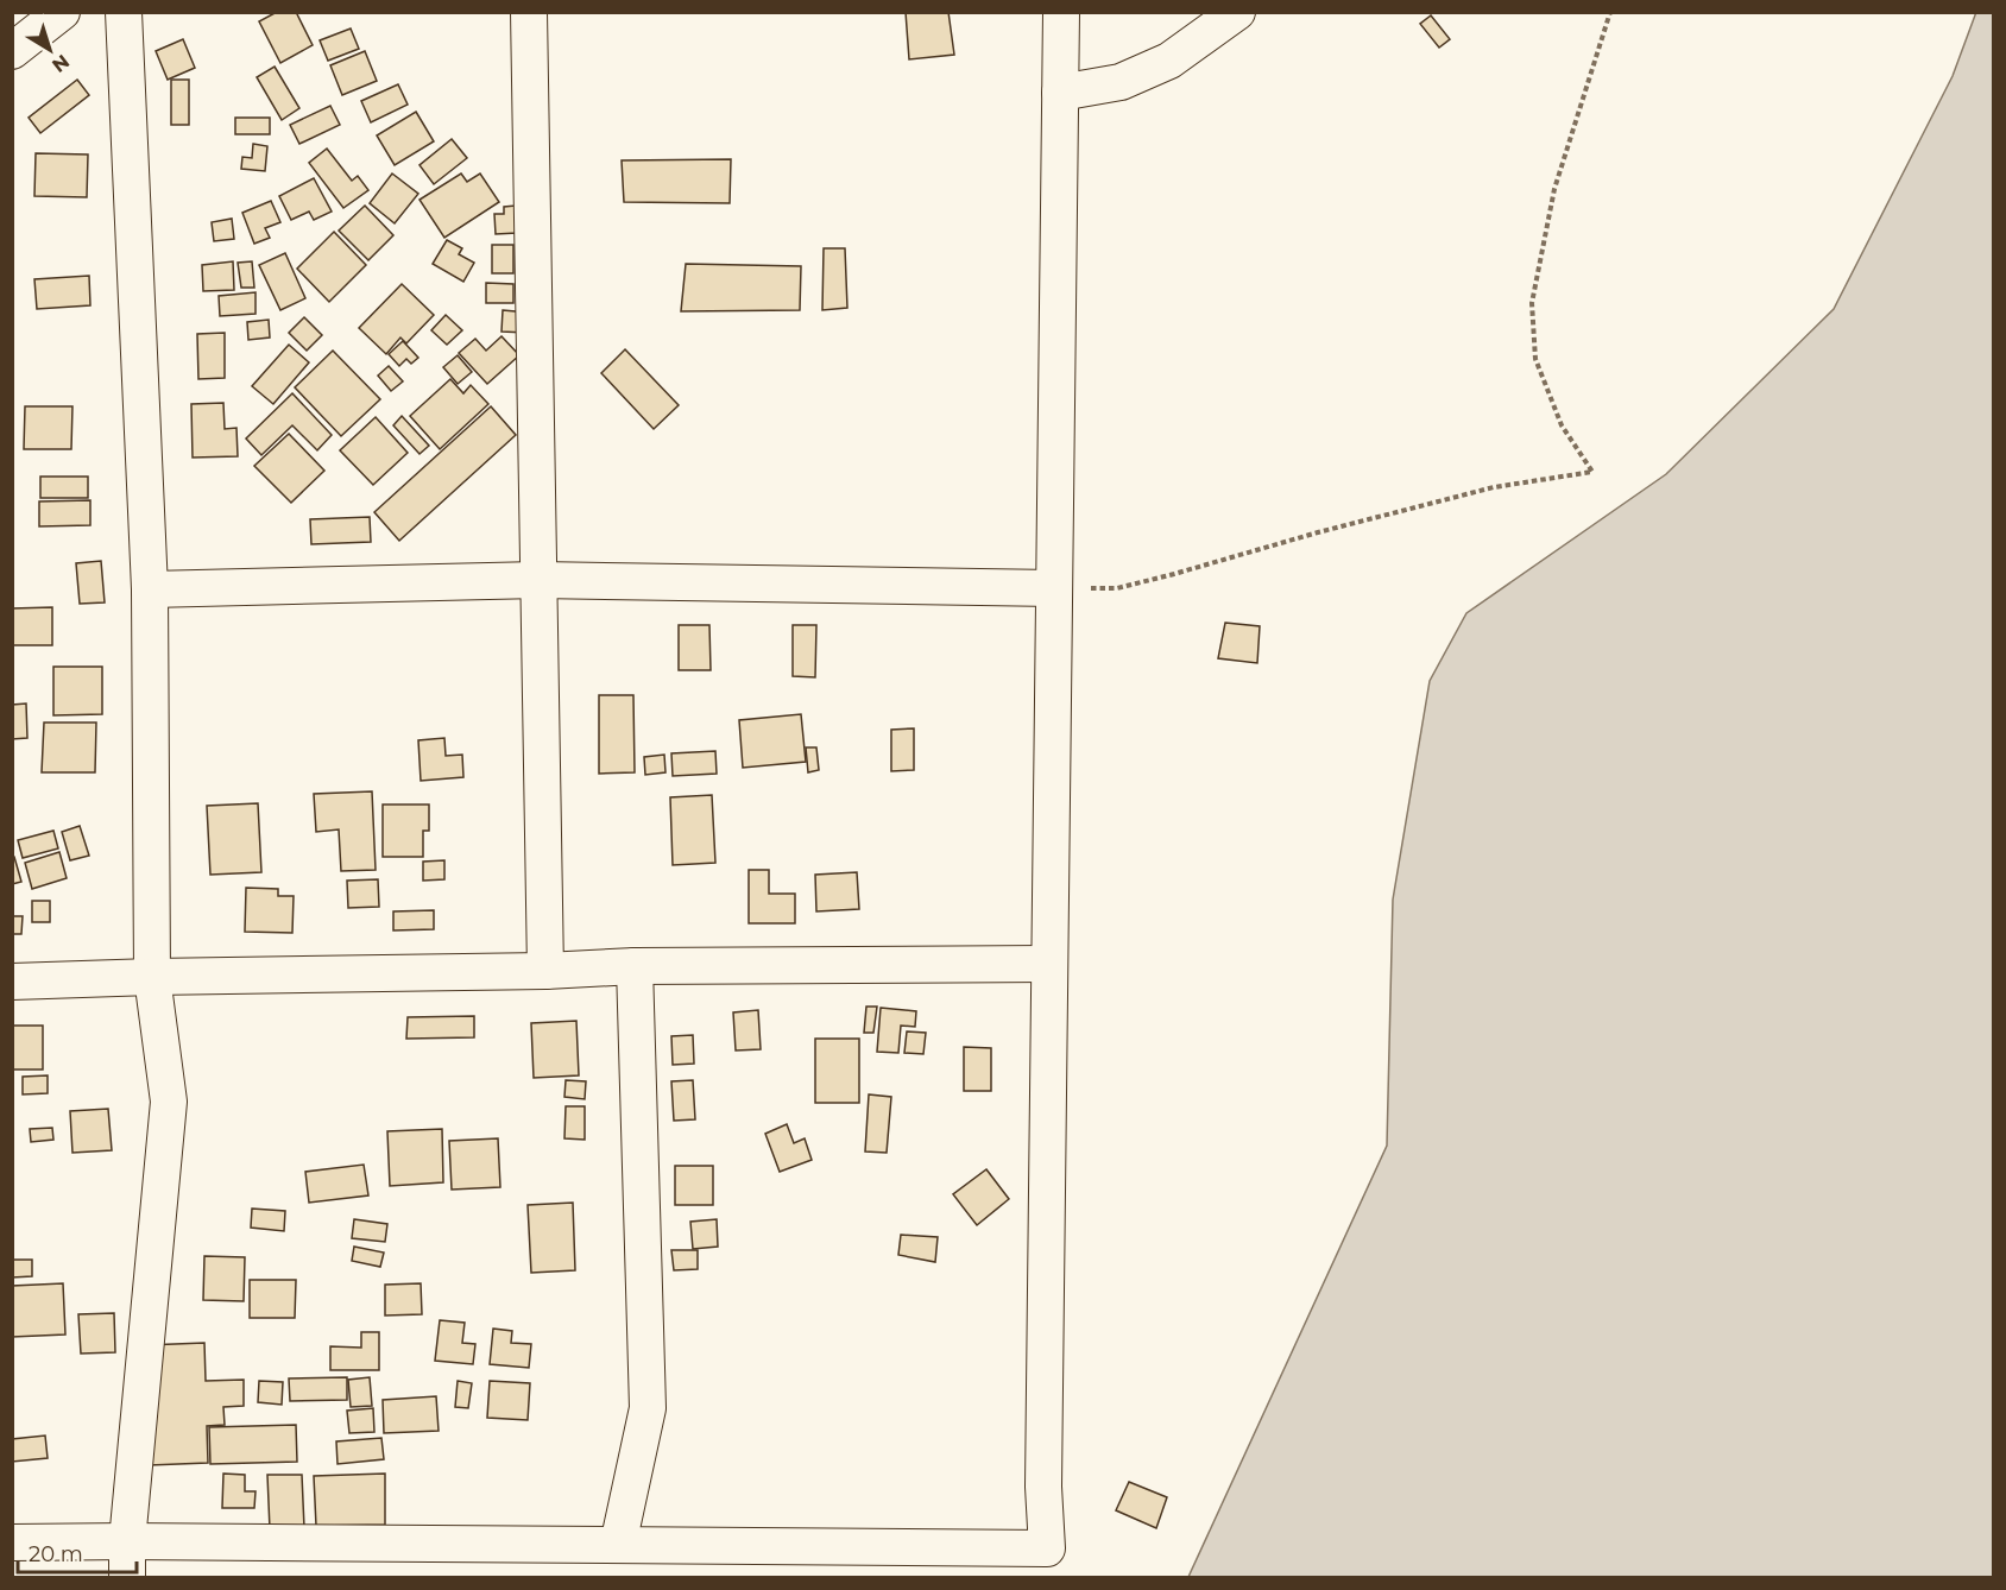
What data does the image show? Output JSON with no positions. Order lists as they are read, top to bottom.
{
  "scale_bar": "20 m",
  "north": "bottom right"
}
